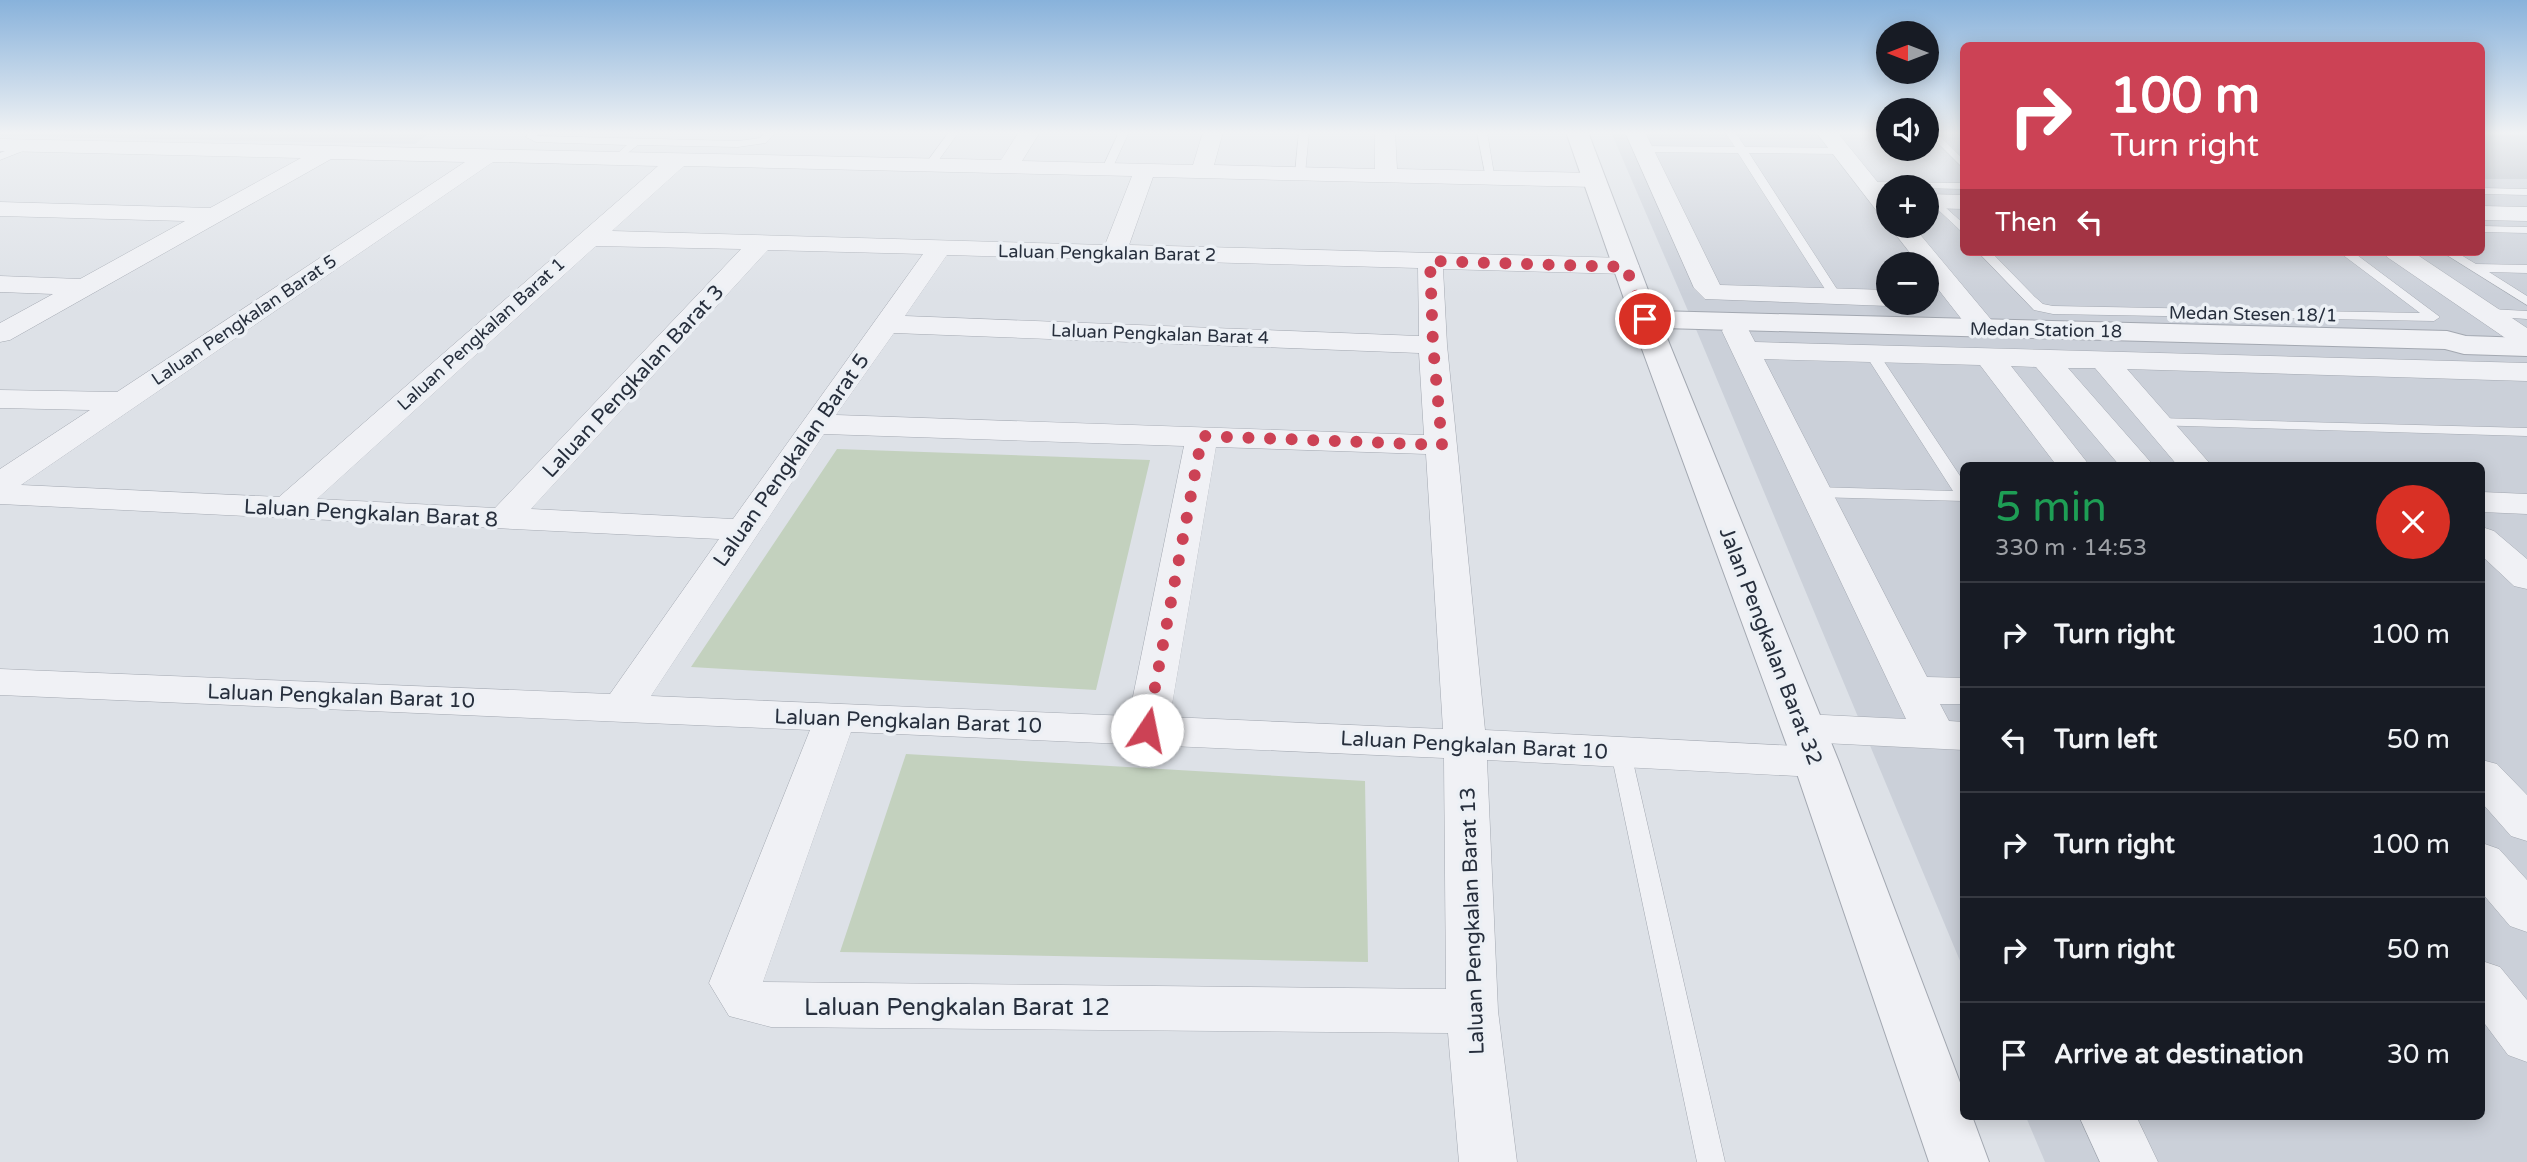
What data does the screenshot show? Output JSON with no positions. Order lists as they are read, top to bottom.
{
  "streets": {
    "street": [
      "Laluan Pengkalan Barat 2",
      "Laluan Pengkalan Barat 5",
      "Medan Station 18",
      "Laluan Pengkalan Barat 1",
      "Laluan Pengkalan Barat 4",
      "Laluan Pengkalan Barat 3",
      "Laluan Pengkalan Barat 8",
      "Jalan Pengkalan Barat 32",
      "Laluan Pengkalan Barat 10",
      "Laluan Pengkalan Barat 13",
      "Laluan Pengkalan Barat 12"
    ],
    "lane": ["Medan Stesen 18/1"]
  },
  "crossings": [
    ["Laluan Pengkalan Barat 2", "Laluan Pengkalan Barat 5"],
    ["Laluan Pengkalan Barat 2", "Laluan Pengkalan Barat 1"],
    ["Laluan Pengkalan Barat 2", "Laluan Pengkalan Barat 3"],
    ["Laluan Pengkalan Barat 2", "Jalan Pengkalan Barat 32"],
    ["Laluan Pengkalan Barat 2", "Laluan Pengkalan Barat 13"],
    ["Laluan Pengkalan Barat 5", "Laluan Pengkalan Barat 4"],
    ["Laluan Pengkalan Barat 5", "Laluan Pengkalan Barat 8"],
    ["Laluan Pengkalan Barat 5", "Laluan Pengkalan Barat 10"],
    ["Medan Station 18", "Jalan Pengkalan Barat 32"],
    ["Laluan Pengkalan Barat 1", "Laluan Pengkalan Barat 8"],
    ["Laluan Pengkalan Barat 4", "Laluan Pengkalan Barat 13"],
    ["Laluan Pengkalan Barat 3", "Laluan Pengkalan Barat 8"],
    ["Jalan Pengkalan Barat 32", "Laluan Pengkalan Barat 10"],
    ["Laluan Pengkalan Barat 10", "Laluan Pengkalan Barat 13"],
    ["Laluan Pengkalan Barat 10", "Laluan Pengkalan Barat 12"],
    ["Laluan Pengkalan Barat 13", "Laluan Pengkalan Barat 12"]
  ],
  "north": "left",
  "page": {
    "map_buttons": ["+", "−"],
    "turn": ["100 m", "Turn right"],
    "then": "Then",
    "heading": ["5 min", "330 m · 14:53"],
    "list": [
      {
        "name": "Turn right",
        "value": "100 m"
      },
      {
        "name": "Turn left",
        "value": "50 m"
      },
      {
        "name": "Turn right",
        "value": "100 m"
      },
      {
        "name": "Turn right",
        "value": "50 m"
      },
      {
        "name": "Arrive at destination",
        "value": "30 m"
      }
    ]
  }
}
